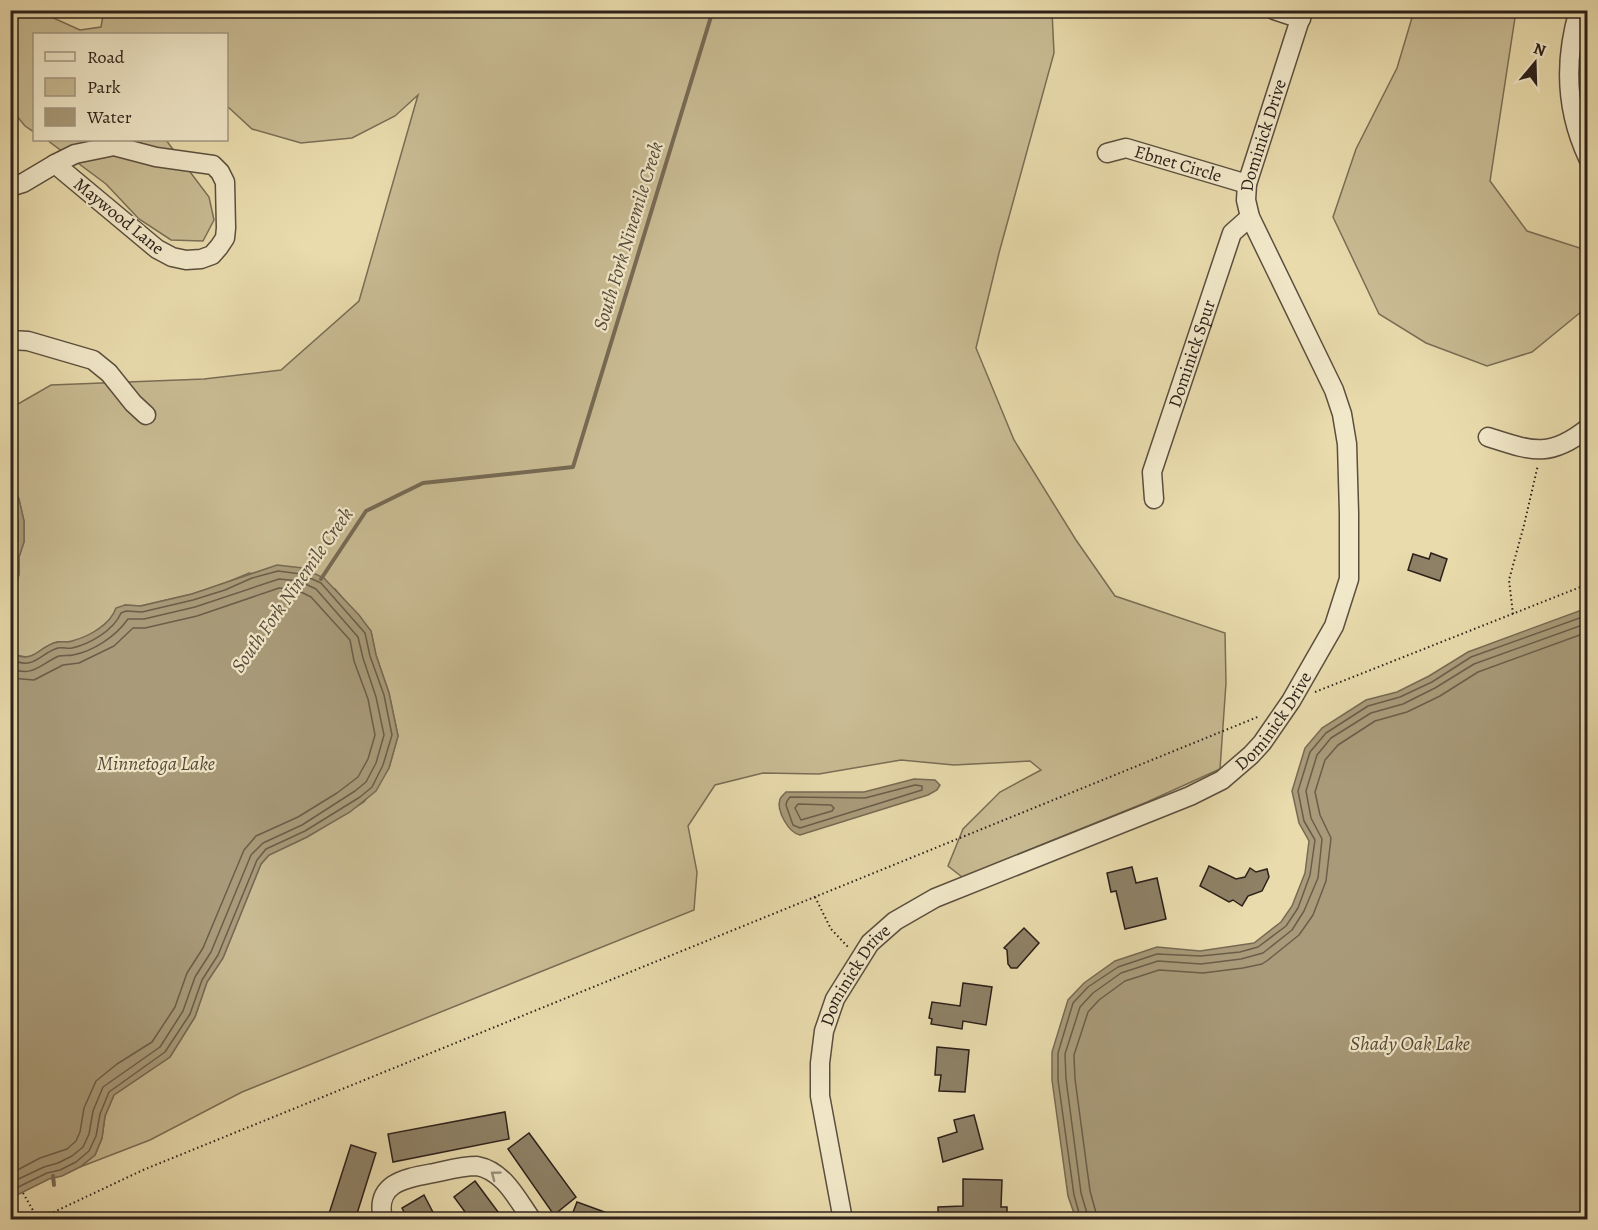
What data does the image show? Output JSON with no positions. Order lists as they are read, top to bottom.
{
  "streets": {
    "street": [
      "Dominick Drive",
      "Ebnet Circle",
      "Maywood Lane",
      "Dominick Spur"
    ]
  },
  "crossings": [
    ["Dominick Drive", "Ebnet Circle"],
    ["Dominick Drive", "Dominick Spur"]
  ],
  "water": ["South Fork Ninemile Creek", "Minnetoga Lake", "Shady Oak Lake"],
  "legend": ["Road", "Park", "Water"],
  "north": "top"
}
